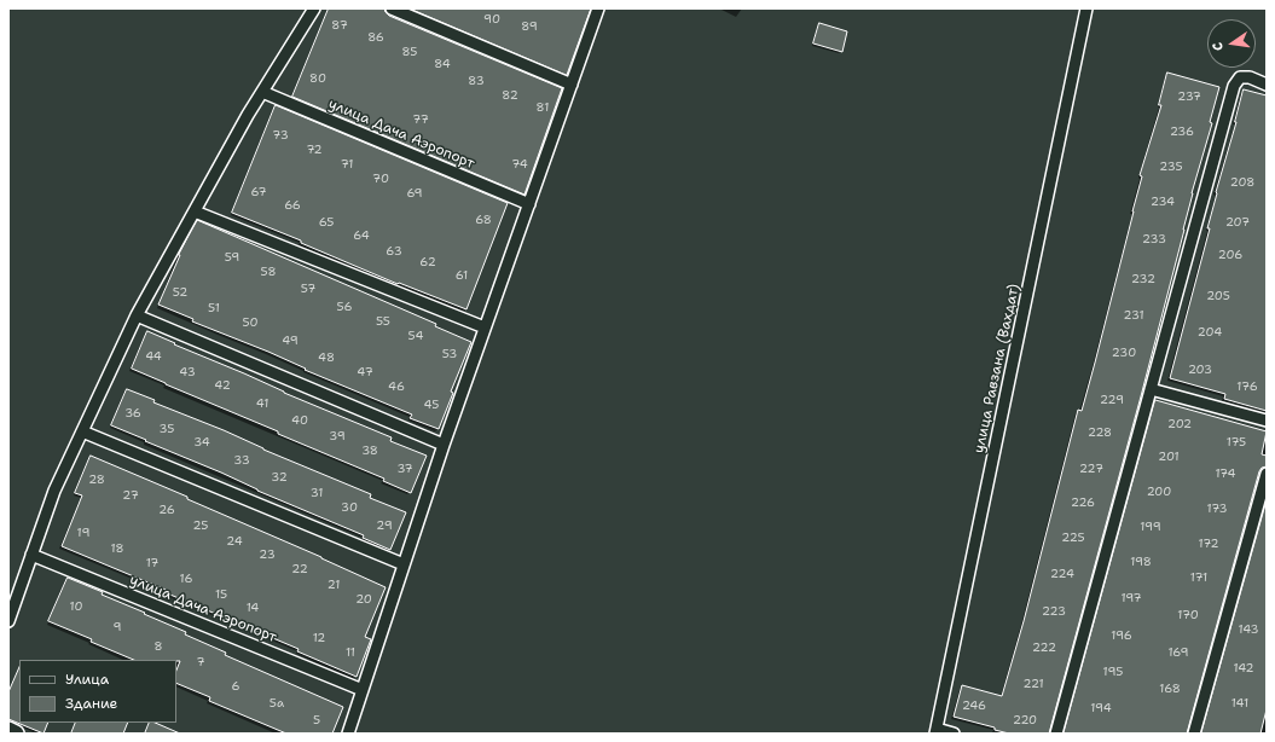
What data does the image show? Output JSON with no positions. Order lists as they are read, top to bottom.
{
  "streets": {
    "street": ["улица Дача Аэропорт", "улица Равзана (Вахдат)"]
  },
  "house_numbers": [
    "90",
    "87",
    "89",
    "86",
    "85",
    "84",
    "80",
    "83",
    "82",
    "237",
    "81",
    "77",
    "236",
    "73",
    "72",
    "71",
    "74",
    "235",
    "70",
    "208",
    "67",
    "69",
    "234",
    "66",
    "68",
    "65",
    "207",
    "64",
    "233",
    "63",
    "206",
    "59",
    "62",
    "58",
    "61",
    "232",
    "57",
    "52",
    "205",
    "56",
    "51",
    "231",
    "55",
    "50",
    "204",
    "54",
    "49",
    "230",
    "53",
    "44",
    "48",
    "203",
    "43",
    "47",
    "42",
    "46",
    "176",
    "229",
    "41",
    "45",
    "36",
    "40",
    "202",
    "35",
    "228",
    "39",
    "34",
    "175",
    "38",
    "201",
    "33",
    "37",
    "227",
    "174",
    "32",
    "28",
    "200",
    "31",
    "27",
    "226",
    "30",
    "173",
    "26",
    "25",
    "29",
    "199",
    "19",
    "225",
    "24",
    "172",
    "18",
    "23",
    "198",
    "17",
    "22",
    "224",
    "171",
    "16",
    "21",
    "15",
    "197",
    "20",
    "10",
    "14",
    "223",
    "170",
    "9",
    "143",
    "196",
    "12",
    "8",
    "222",
    "11",
    "169",
    "7",
    "142",
    "195",
    "221",
    "6",
    "168",
    "5а",
    "141",
    "246",
    "194",
    "5",
    "220"
  ],
  "legend": ["Улица", "Здание"],
  "north": "left"
}
